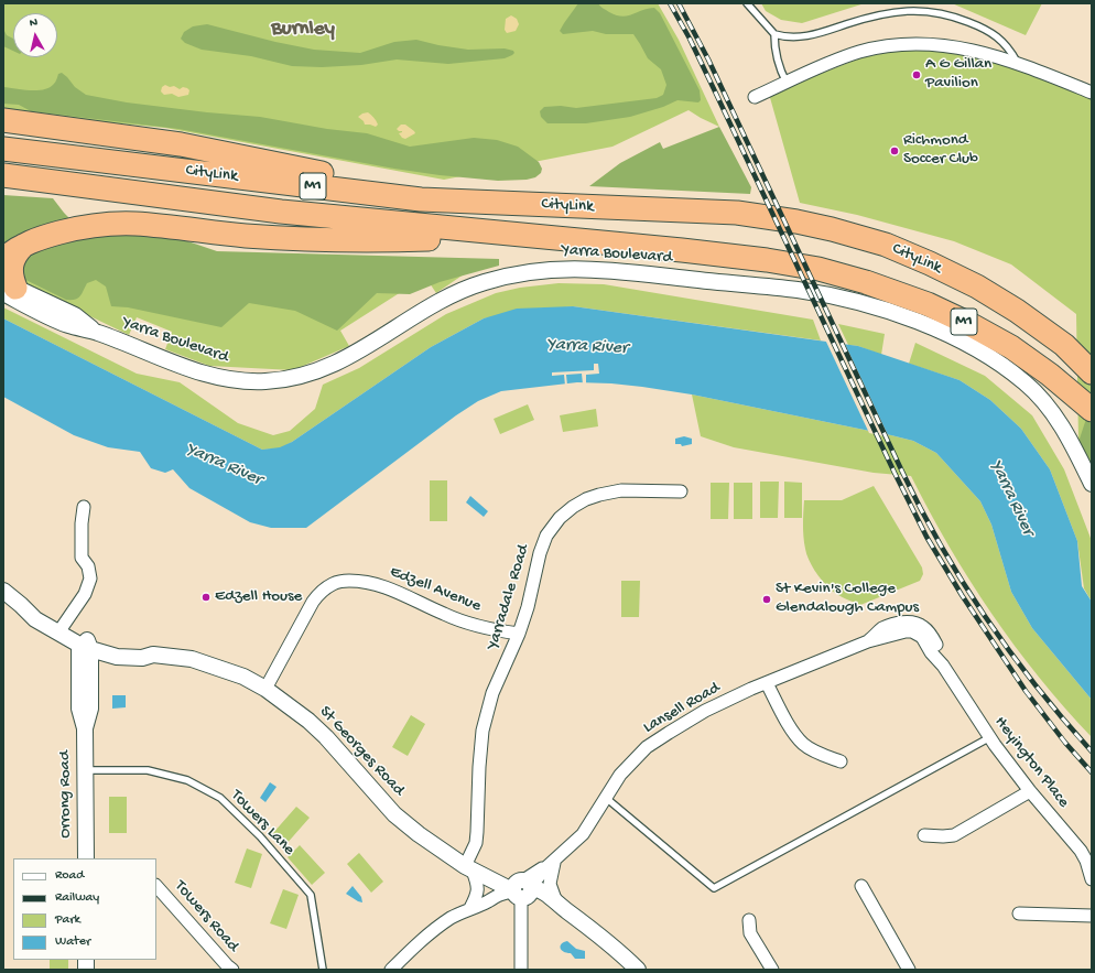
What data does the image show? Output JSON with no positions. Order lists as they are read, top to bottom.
{
  "streets": {
    "highway": ["CityLink", "M1"],
    "street": [
      "Yarra Boulevard",
      "Edzell Avenue",
      "Yarradale Road",
      "Lansell Road",
      "St Georges Road",
      "Heyington Place",
      "Orrong Road",
      "Towers Road"
    ],
    "lane": ["Towers Lane"]
  },
  "crossings": [
    ["Edzell Avenue", "Yarradale Road"],
    ["Edzell Avenue", "St Georges Road"],
    ["Yarradale Road", "St Georges Road"],
    ["Lansell Road", "St Georges Road"],
    ["Lansell Road", "Heyington Place"],
    ["St Georges Road", "Orrong Road"],
    ["Orrong Road", "Towers Lane"]
  ],
  "districts": ["Burnley"],
  "water": ["Yarra River"],
  "places": [
    "A G Gillan Pavilion",
    "Richmond Soccer Club",
    "Edzell House",
    "St Kevin's College Glendalough Campus"
  ],
  "legend": [
    "Road",
    "Railway",
    "Park",
    "Water"
  ],
  "north": "top"
}
